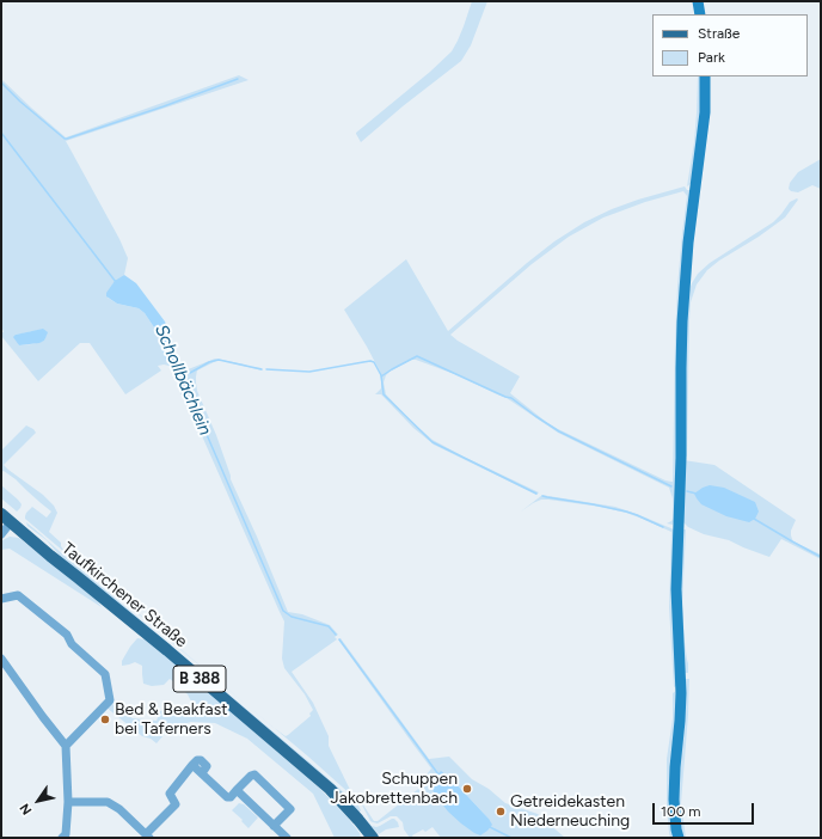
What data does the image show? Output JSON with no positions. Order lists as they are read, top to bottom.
{
  "streets": {
    "main road": ["Taufkirchener Straße", "B 388"]
  },
  "water": ["Schollbächlein"],
  "places": ["Bed & Beakfast bei Taferners", "Schuppen Jakobrettenbach", "Getreidekasten Niederneuching"],
  "legend": ["Straße", "Park"],
  "scale_bar": "100 m",
  "north": "bottom left"
}
